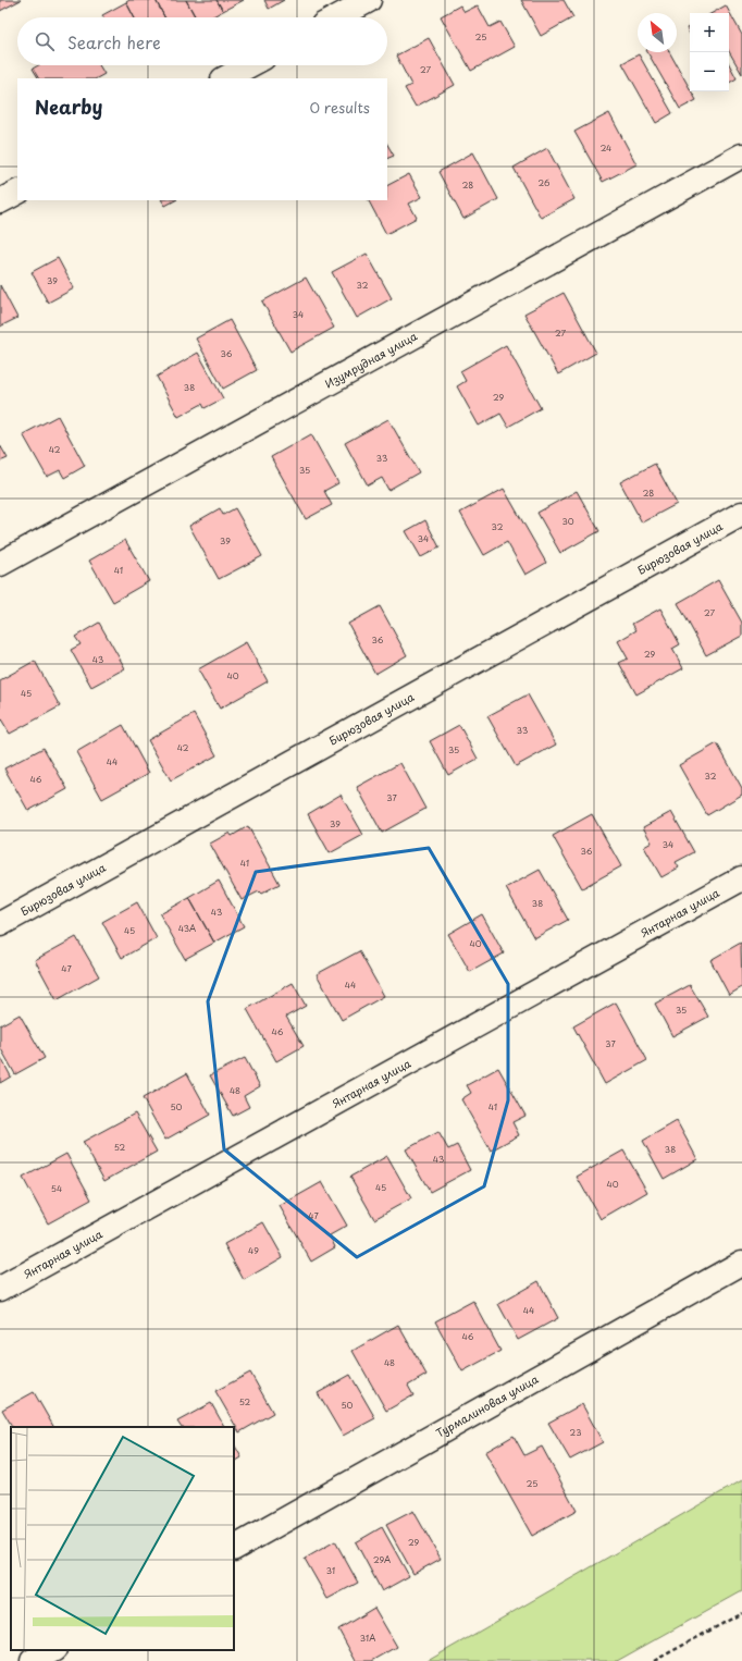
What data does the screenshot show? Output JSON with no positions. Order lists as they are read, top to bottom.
{
  "streets": {
    "street": [
      "Изумрудная улица",
      "Бирюзовая улица",
      "Янтарная улица",
      "Турмалиновая улица"
    ]
  },
  "house_numbers": [
    "25",
    "27",
    "24",
    "26",
    "28",
    "39",
    "32",
    "34",
    "27",
    "36",
    "38",
    "29",
    "42",
    "33",
    "35",
    "28",
    "30",
    "32",
    "34",
    "39",
    "41",
    "27",
    "36",
    "29",
    "43",
    "40",
    "45",
    "33",
    "42",
    "35",
    "44",
    "32",
    "46",
    "37",
    "39",
    "34",
    "36",
    "41",
    "38",
    "43",
    "43А",
    "45",
    "40",
    "47",
    "44",
    "35",
    "46",
    "37",
    "48",
    "50",
    "41",
    "52",
    "38",
    "43",
    "40",
    "45",
    "54",
    "47",
    "49",
    "44",
    "46",
    "48",
    "52",
    "50",
    "23",
    "25",
    "29",
    "29А",
    "31",
    "31А"
  ],
  "north": "top left",
  "page": {
    "map_buttons": ["+", "−"],
    "search": "Search here",
    "heading": ["Nearby", "0 results"]
  }
}
